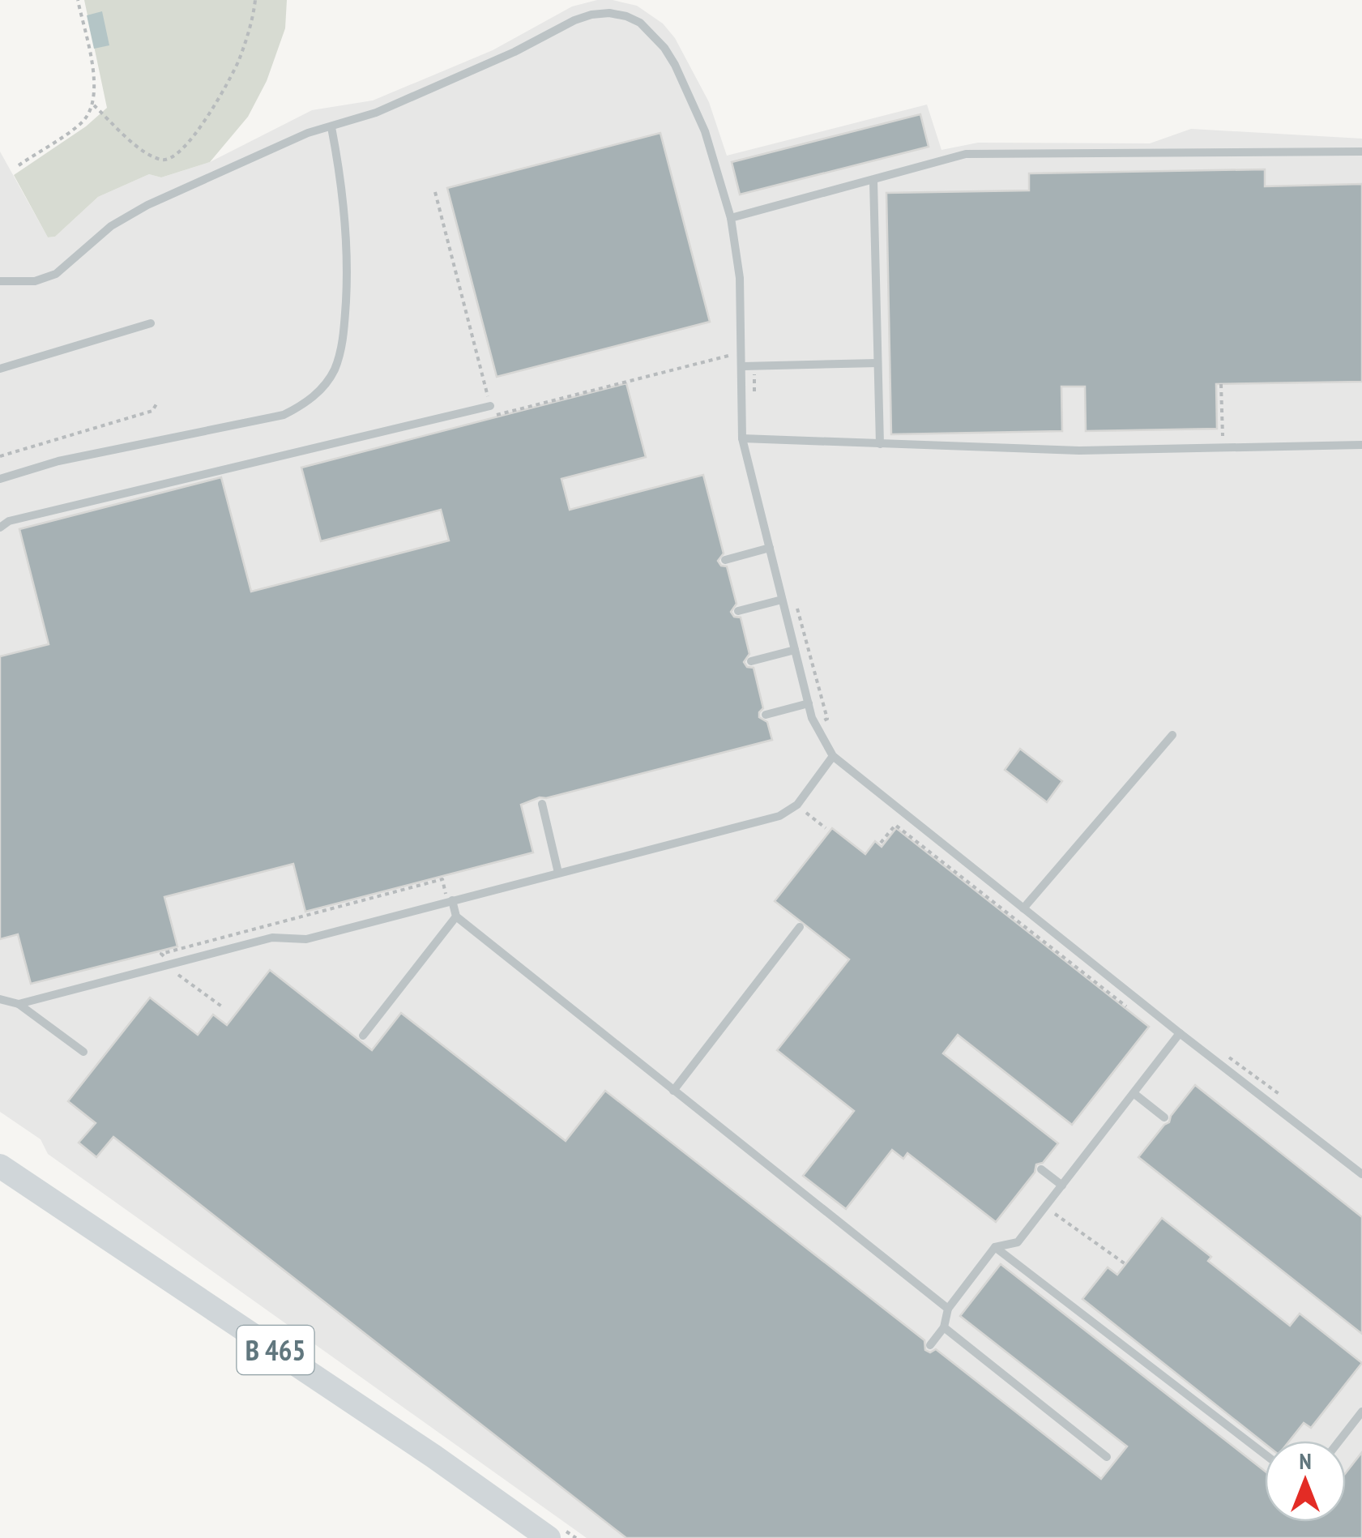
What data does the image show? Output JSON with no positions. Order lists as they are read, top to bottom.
{
  "streets": {
    "main road": ["B 465"]
  },
  "north": "top"
}
